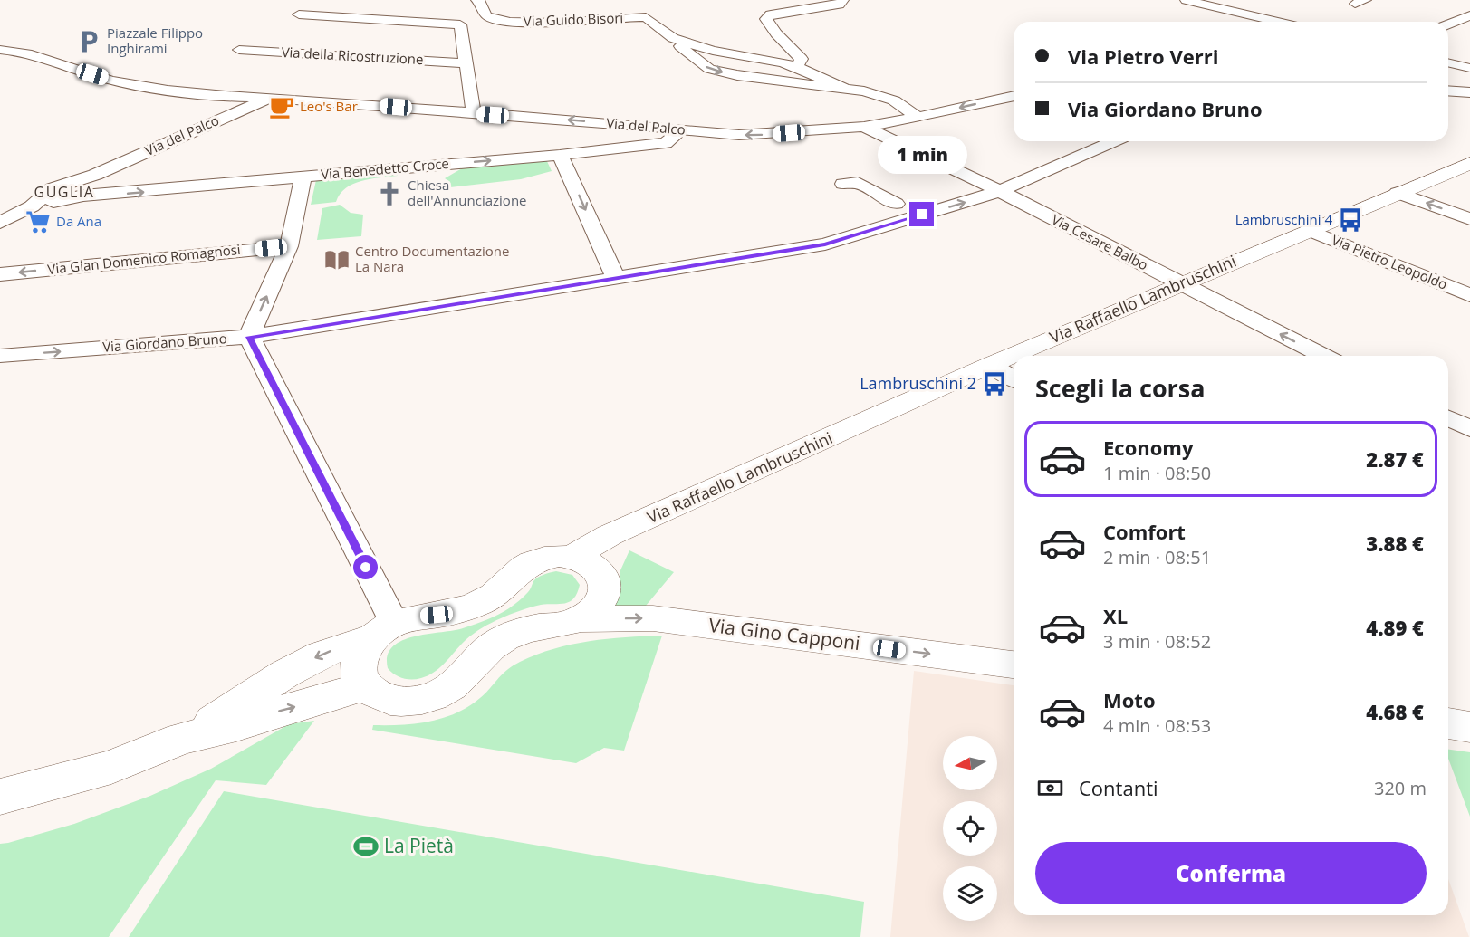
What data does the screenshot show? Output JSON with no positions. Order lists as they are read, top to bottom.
{
  "streets": {
    "main road": ["Via Raffaello Lambruschini", "Via Gino Capponi"],
    "street": [
      "Via Guido Bisori",
      "Via della Ricostruzione",
      "Via del Palco",
      "Via Benedetto Croce",
      "Via Cesare Balbo",
      "Via Gian Domenico Romagnosi",
      "Via Pietro Leopoldo",
      "Via Giordano Bruno"
    ]
  },
  "crossings": [
    ["Via Guido Bisori", "Via del Palco"],
    ["Via del Palco", "Via Benedetto Croce"],
    ["Via del Palco", "Via Cesare Balbo"],
    ["Via Cesare Balbo", "Via Raffaello Lambruschini"],
    ["Via Cesare Balbo", "Via Giordano Bruno"],
    ["Via Pietro Leopoldo", "Via Raffaello Lambruschini"]
  ],
  "one_way": [
    "Via del Palco",
    "Via Benedetto Croce",
    "Via Giordano Bruno",
    "Via Gino Capponi"
  ],
  "districts": ["GUGLIA"],
  "places": {
    "parking": ["Piazzale Filippo Inghirami"],
    "cafe": ["Leo's Bar"],
    "church": ["Chiesa dell'Annunciazione"],
    "bus stop": ["Lambruschini 4", "Lambruschini 2"],
    "supermarket": ["Da Ana"],
    "library": ["Centro Documentazione La Nara"],
    "sports": ["La Pietà"]
  },
  "north": "left",
  "page": {
    "banner": ["Via Pietro Verri", "Via Giordano Bruno"],
    "bubble": "1 min",
    "heading": "Scegli la corsa",
    "list": [
      {
        "name": "Economy",
        "note": "1 min · 08:50",
        "value": "2.87 €"
      },
      {
        "name": "Comfort",
        "note": "2 min · 08:51",
        "value": "3.88 €"
      },
      {
        "name": "XL",
        "note": "3 min · 08:52",
        "value": "4.89 €"
      },
      {
        "name": "Moto",
        "note": "4 min · 08:53",
        "value": "4.68 €"
      }
    ],
    "pay": ["Contanti", "320 m"],
    "buttons": "Conferma"
  }
}
